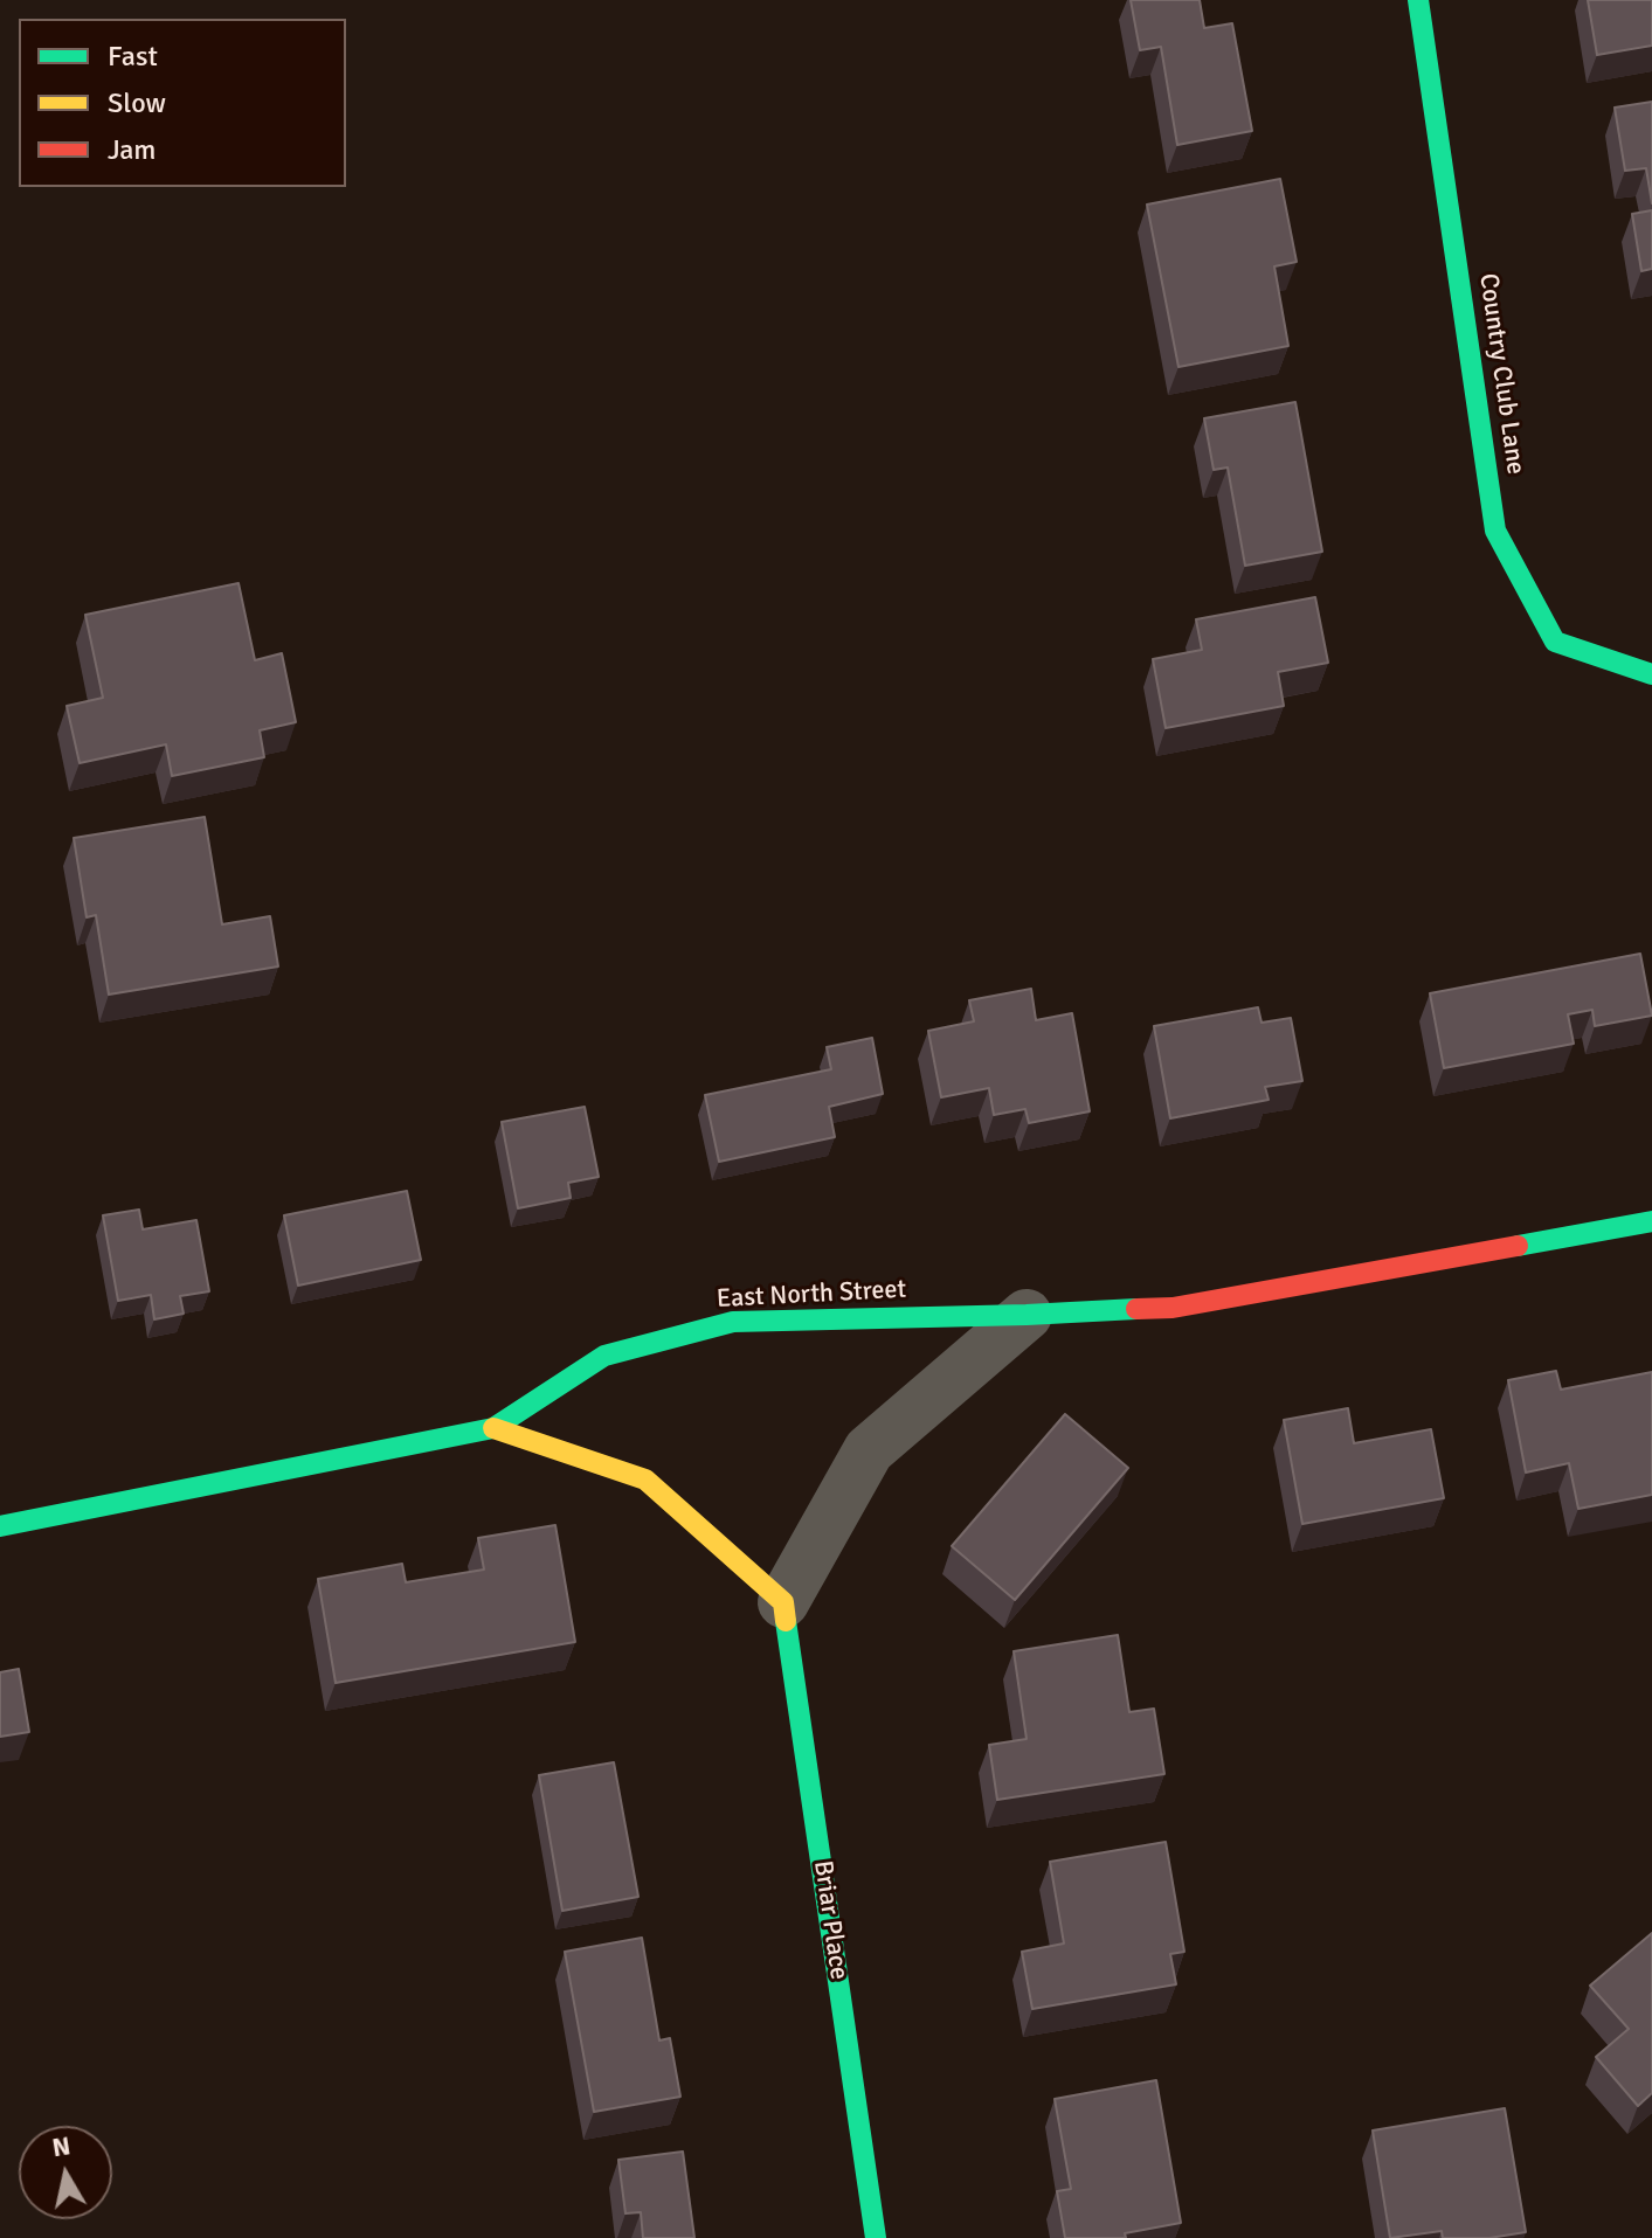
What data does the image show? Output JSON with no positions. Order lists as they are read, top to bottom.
{
  "streets": {
    "street": ["Country Club Lane", "East North Street", "Briar Place"]
  },
  "legend": ["Fast", "Slow", "Jam"],
  "north": "top"
}
